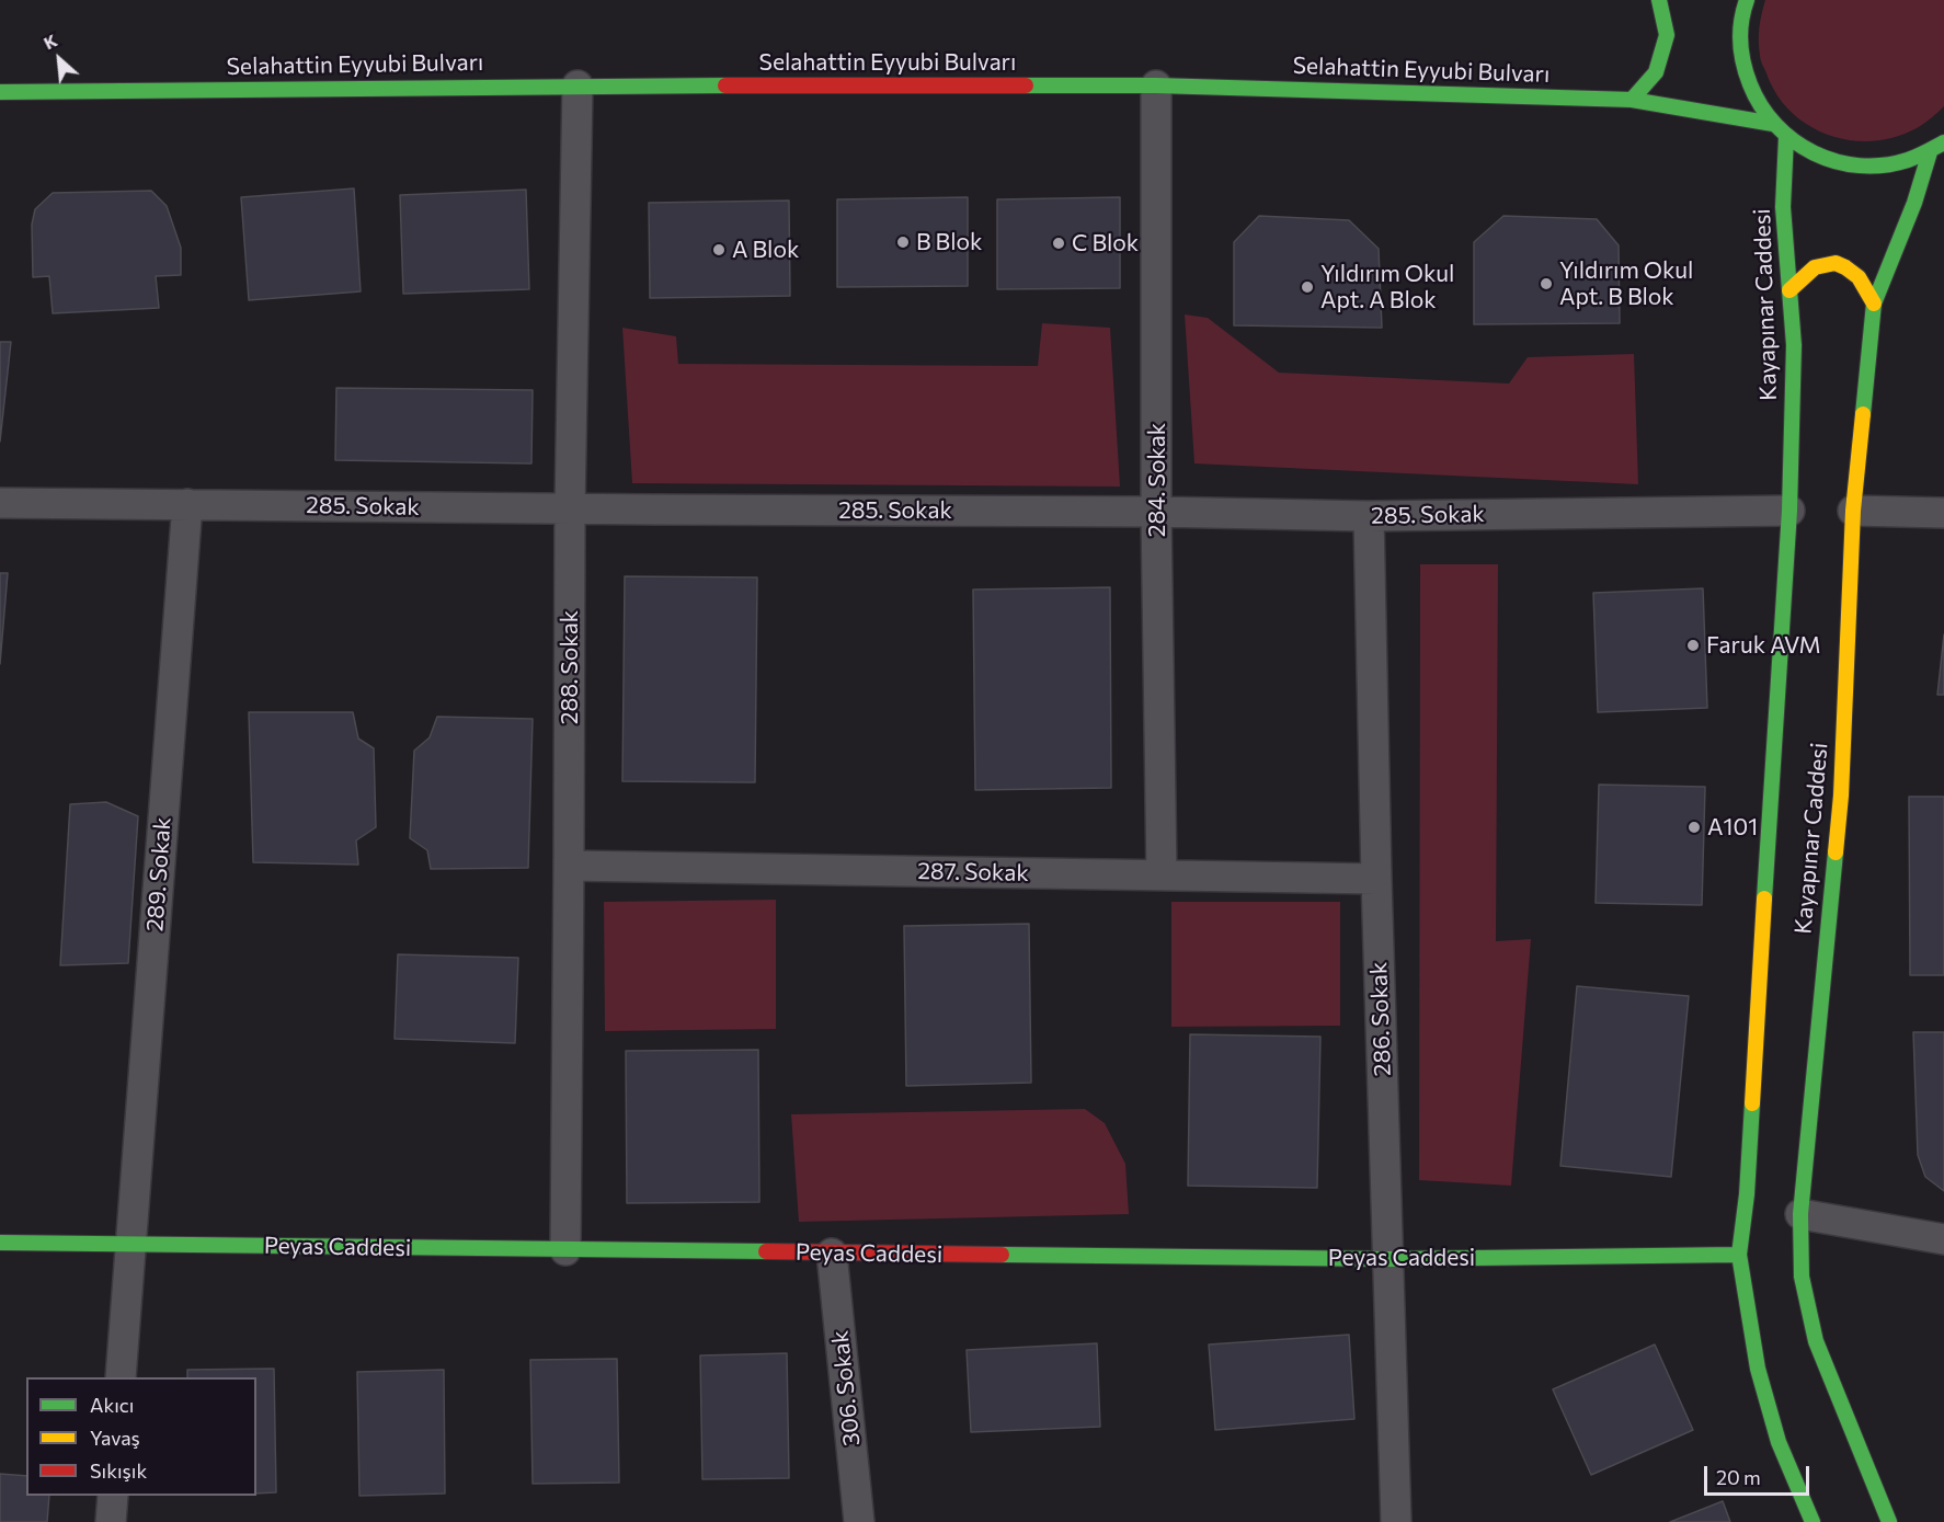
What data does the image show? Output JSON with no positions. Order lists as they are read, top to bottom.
{
  "streets": {
    "main road": ["Selahattin Eyyubi Bulvarı", "Kayapınar Caddesi", "Peyas Caddesi"],
    "street": [
      "284. Sokak",
      "285. Sokak",
      "288. Sokak",
      "287. Sokak",
      "289. Sokak",
      "286. Sokak",
      "306. Sokak"
    ]
  },
  "crossings": [
    ["Selahattin Eyyubi Bulvarı", "284. Sokak"],
    ["Selahattin Eyyubi Bulvarı", "288. Sokak"],
    ["Kayapınar Caddesi", "285. Sokak"],
    ["Kayapınar Caddesi", "Peyas Caddesi"],
    ["284. Sokak", "285. Sokak"],
    ["284. Sokak", "287. Sokak"],
    ["285. Sokak", "288. Sokak"],
    ["285. Sokak", "289. Sokak"],
    ["285. Sokak", "286. Sokak"],
    ["288. Sokak", "287. Sokak"],
    ["288. Sokak", "Peyas Caddesi"],
    ["287. Sokak", "286. Sokak"],
    ["289. Sokak", "Peyas Caddesi"],
    ["286. Sokak", "Peyas Caddesi"],
    ["Peyas Caddesi", "306. Sokak"]
  ],
  "places": [
    "B Blok",
    "C Blok",
    "A Blok",
    "Yıldırım Okul Apt. B Blok",
    "Yıldırım Okul Apt. A Blok",
    "Faruk AVM",
    "A101"
  ],
  "legend": ["Akıcı", "Yavaş", "Sıkışık"],
  "scale_bar": "20 m",
  "north": "top left"
}
